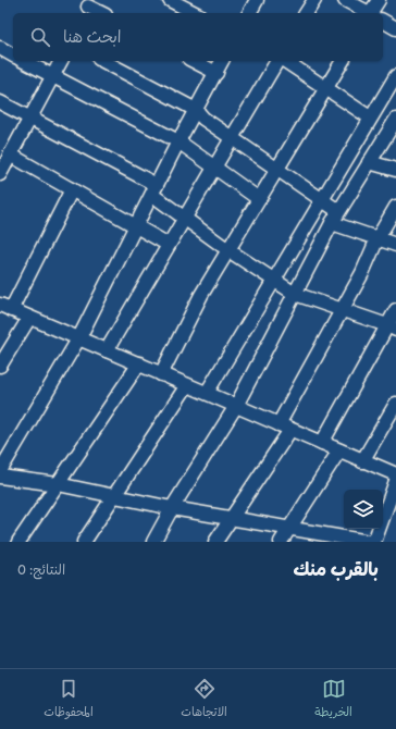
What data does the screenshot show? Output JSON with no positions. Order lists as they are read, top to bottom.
{
  "page": {
    "search": "ابحث هنا",
    "heading": ["بالقرب منك", "النتائج: 0"],
    "nav": ["الخريطة", "الاتجاهات", "المحفوظات"]
  }
}
